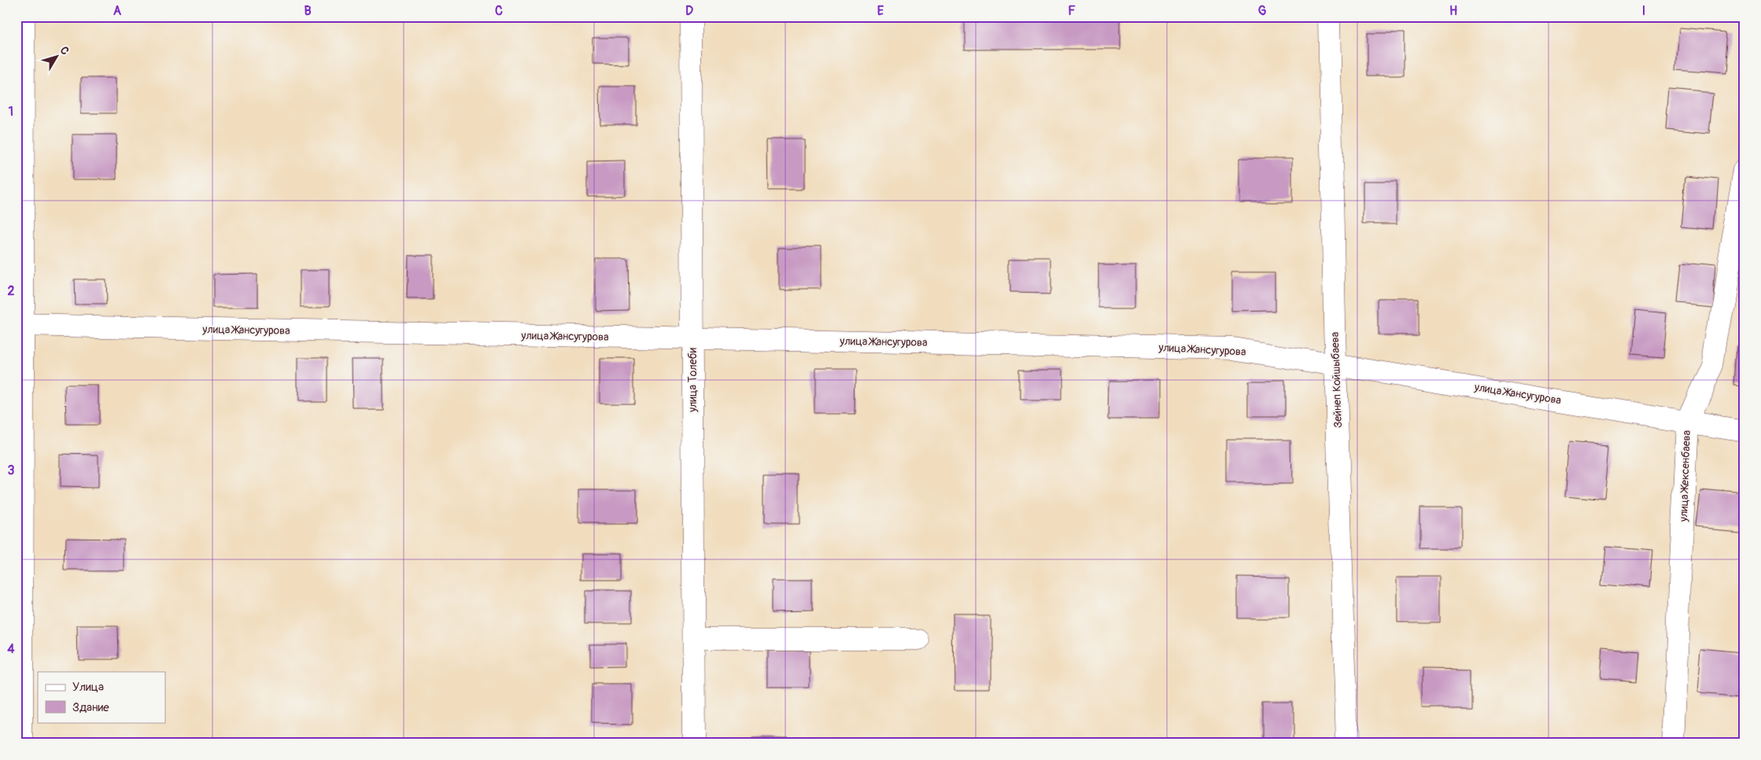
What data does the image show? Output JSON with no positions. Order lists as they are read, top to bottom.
{
  "streets": {
    "street": [
      "улица Жансугурова",
      "улица Толеби",
      "Зейнеп Койшыбаева",
      "улица Жексенбаева"
    ]
  },
  "crossings": [
    ["улица Жансугурова", "улица Толеби"],
    ["улица Жансугурова", "Зейнеп Койшыбаева"],
    ["улица Жансугурова", "улица Жексенбаева"]
  ],
  "legend": ["Улица", "Здание"],
  "north": "top right",
  "grid": {
    "columns": [
      "A",
      "B",
      "C",
      "D",
      "E",
      "F",
      "G",
      "H",
      "I"
    ],
    "rows": [
      "1",
      "2",
      "3",
      "4"
    ]
  }
}
